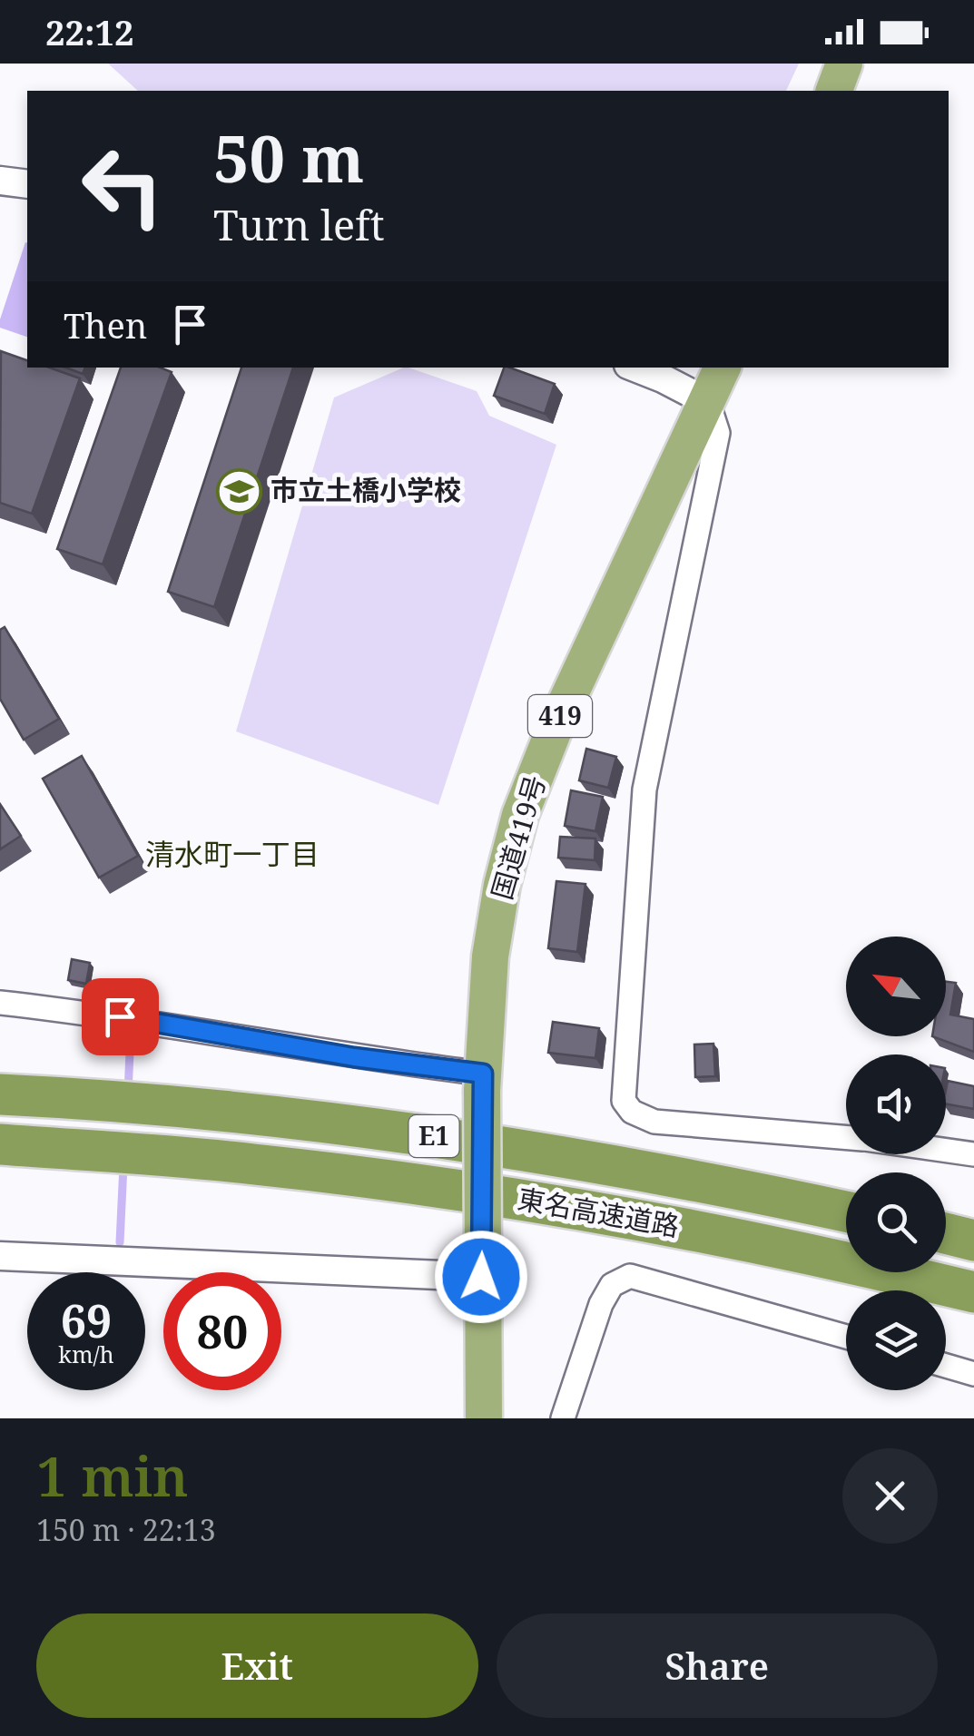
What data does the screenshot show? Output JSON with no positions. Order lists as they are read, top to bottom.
{
  "streets": {
    "highway": [
      "419",
      "国道419号",
      "E1",
      "東名高速道路"
    ]
  },
  "crossings": [
    ["419", "国道419号"]
  ],
  "districts": ["清水町一丁目"],
  "places": {
    "school or university": ["市立土橋小学校"]
  },
  "north": "top left",
  "page": {
    "status": "22:12",
    "turn": ["50 m", "Turn left"],
    "then": "Then",
    "speed": "69 km/h",
    "limit": "80",
    "heading": ["1 min", "150 m · 22:13"],
    "buttons": ["Exit", "Share"]
  }
}
